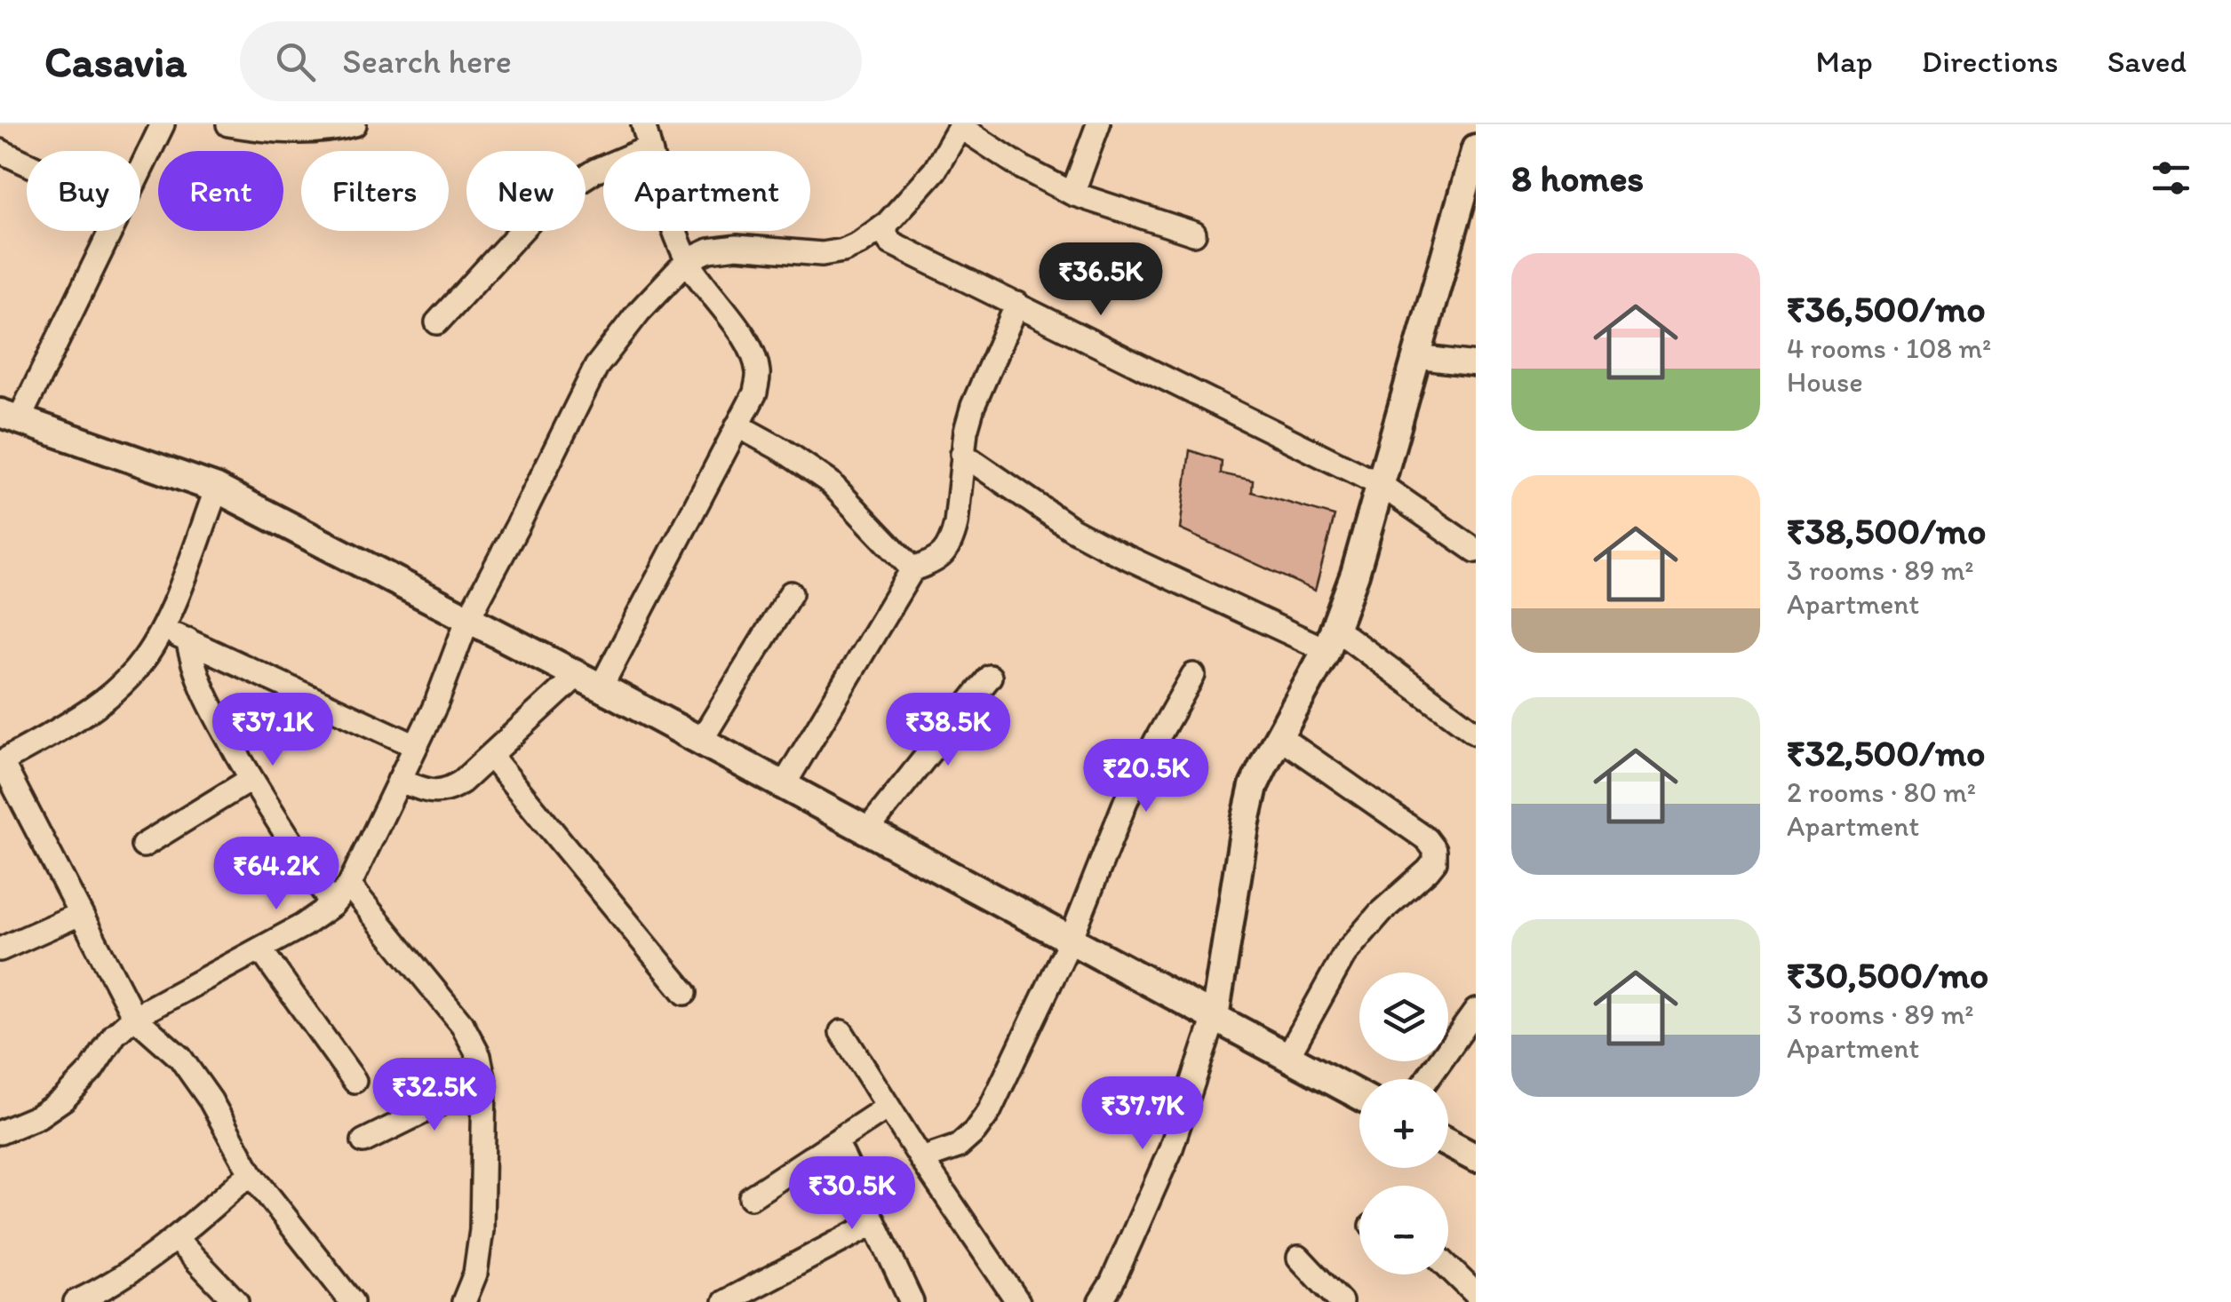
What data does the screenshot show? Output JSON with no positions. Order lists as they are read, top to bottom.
{
  "page": {
    "header": "Casavia",
    "search": "Search here",
    "nav": ["Map", "Directions", "Saved"],
    "heading": "8 homes",
    "chip": [
      "Buy",
      "Rent",
      "Filters",
      "New",
      "Apartment"
    ],
    "list": [
      {
        "name": "₹36,500/mo",
        "note": "4 rooms · 108 m² · House"
      },
      {
        "name": "₹38,500/mo",
        "note": "3 rooms · 89 m² · Apartment"
      },
      {
        "name": "₹32,500/mo",
        "note": "2 rooms · 80 m² · Apartment"
      },
      {
        "name": "₹30,500/mo",
        "note": "3 rooms · 89 m² · Apartment"
      }
    ],
    "price": [
      "₹36.5K",
      "₹37.1K",
      "₹38.5K",
      "₹20.5K",
      "₹64.2K",
      "₹32.5K",
      "₹37.7K",
      "₹30.5K"
    ],
    "map_buttons": ["+", "−"]
  }
}
